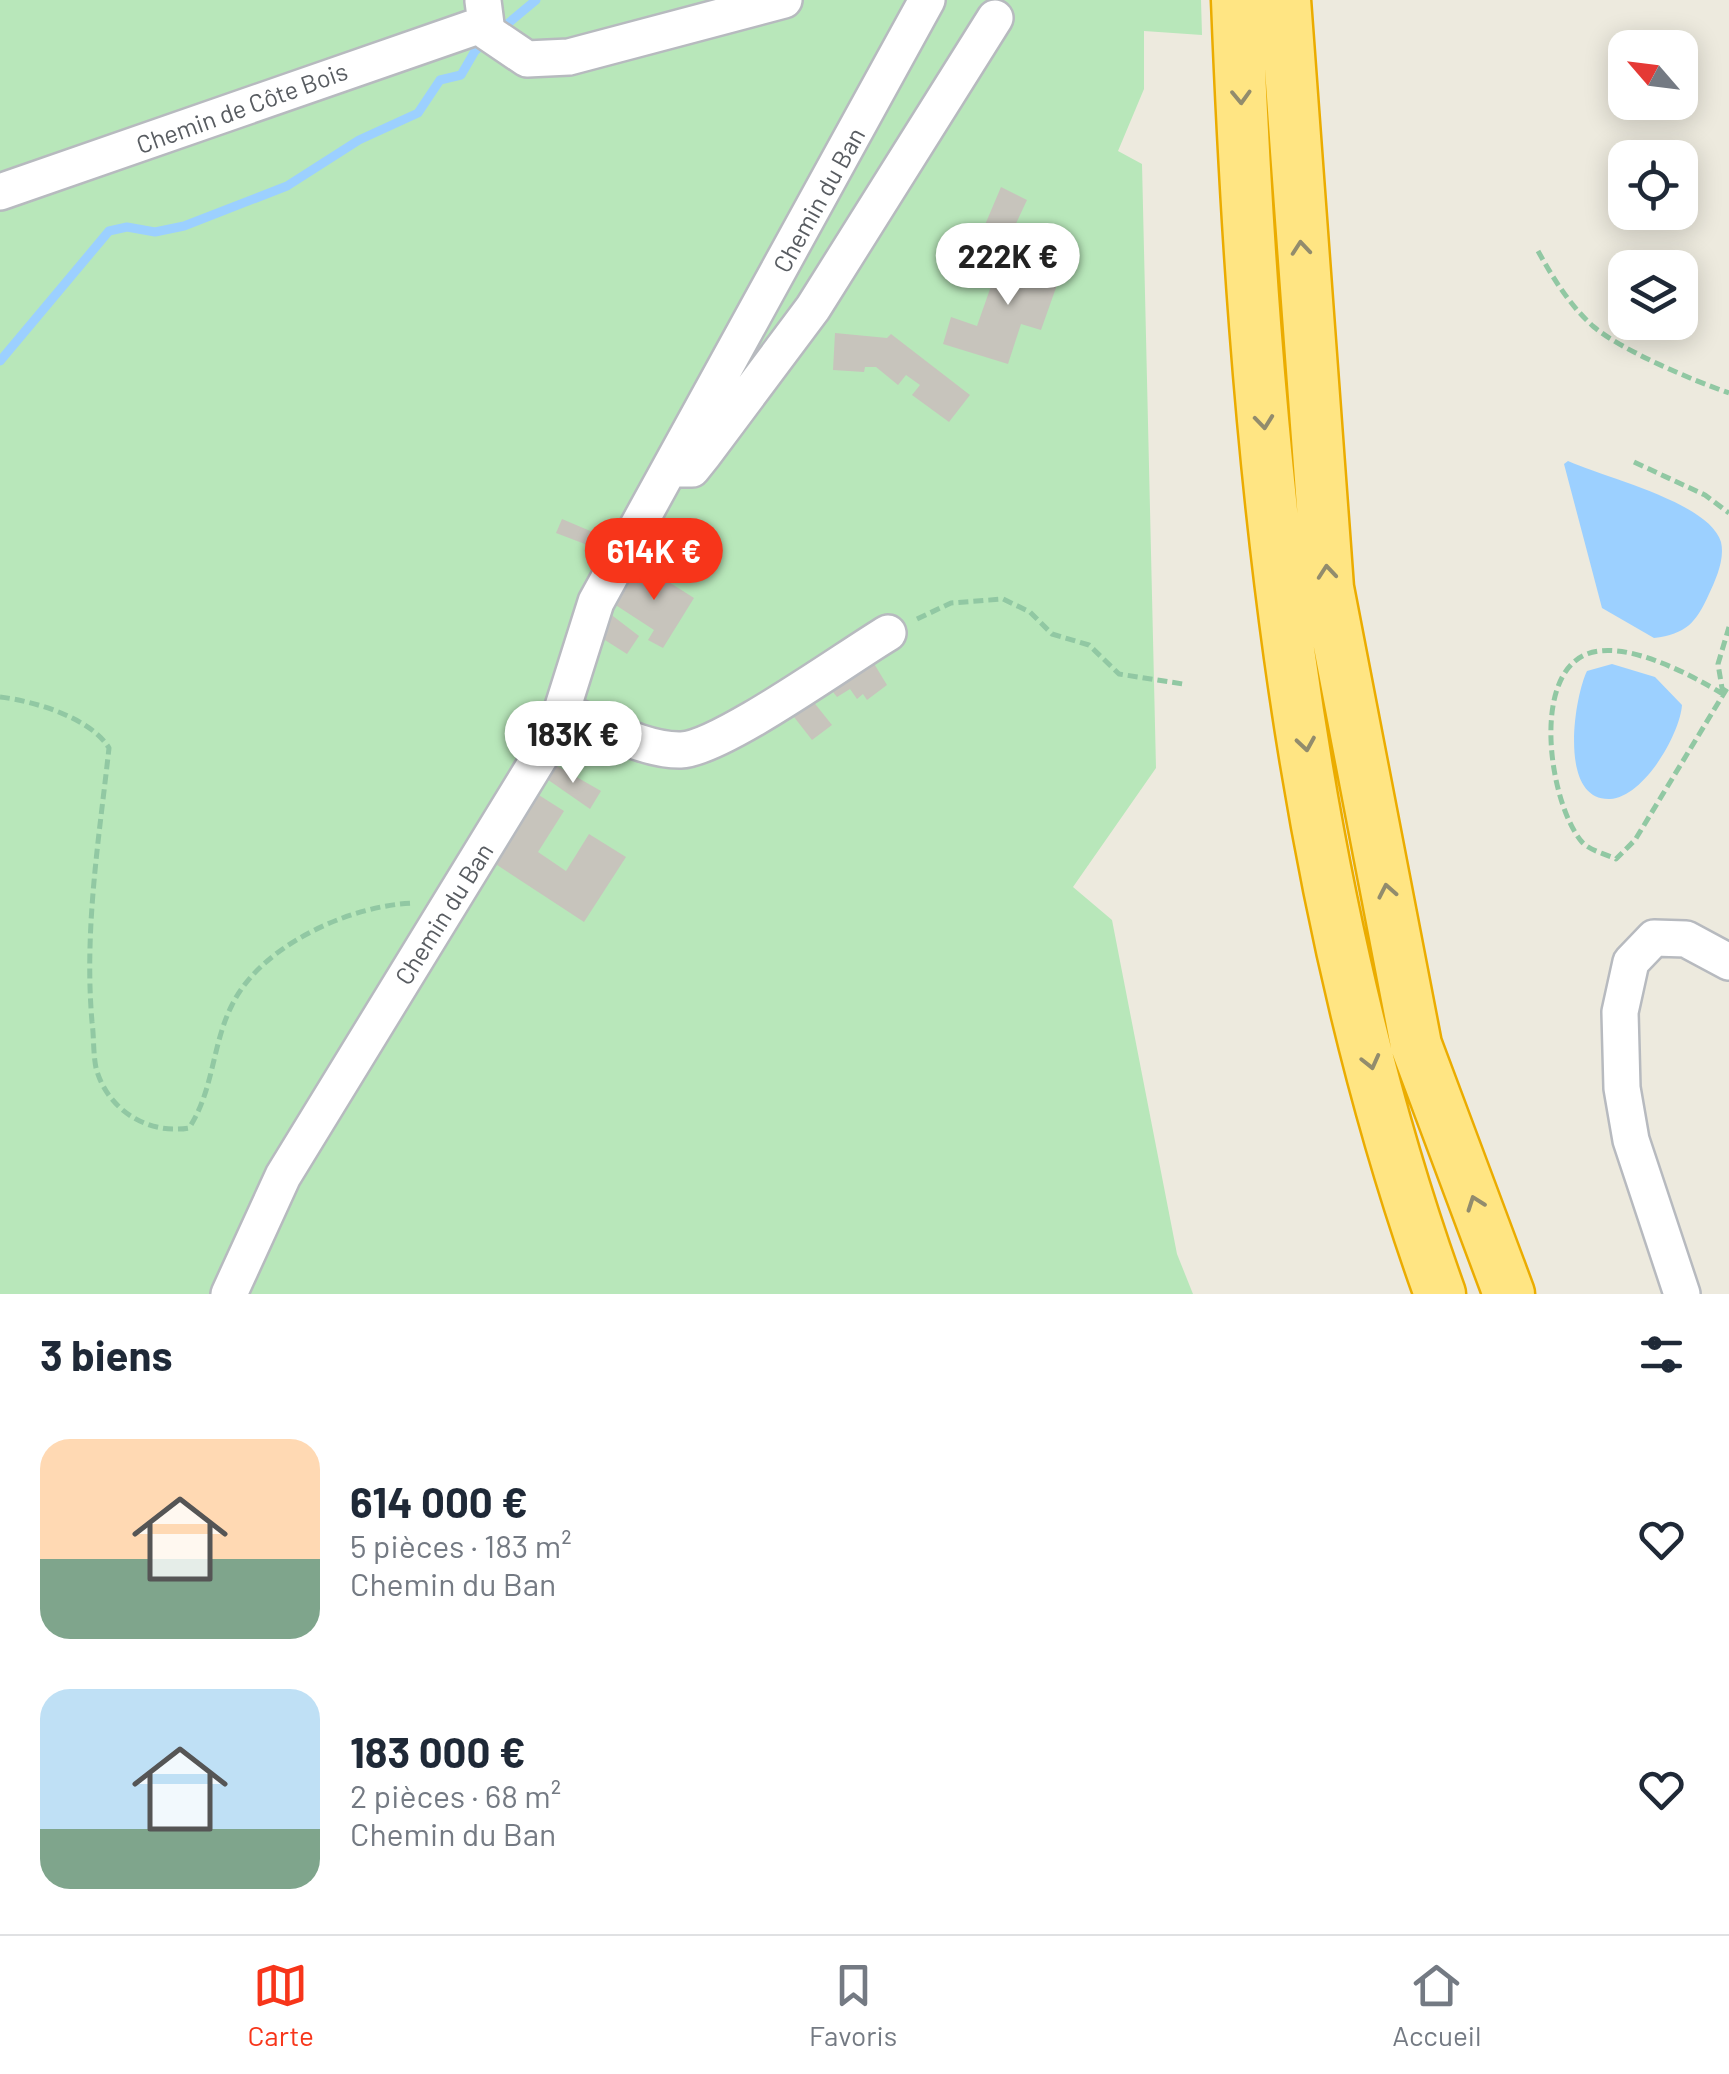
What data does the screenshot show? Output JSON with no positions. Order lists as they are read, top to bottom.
{
  "streets": {
    "street": ["Chemin de Côte Bois", "Chemin du Ban"]
  },
  "north": "top left",
  "page": {
    "price": ["222K €", "614K €", "183K €"],
    "heading": "3 biens",
    "list": [
      {
        "name": "614 000 €",
        "note": "5 pièces · 183 m² · Chemin du Ban"
      },
      {
        "name": "183 000 €",
        "note": "2 pièces · 68 m² · Chemin du Ban"
      }
    ],
    "tabs": ["Carte", "Favoris", "Accueil"]
  }
}
